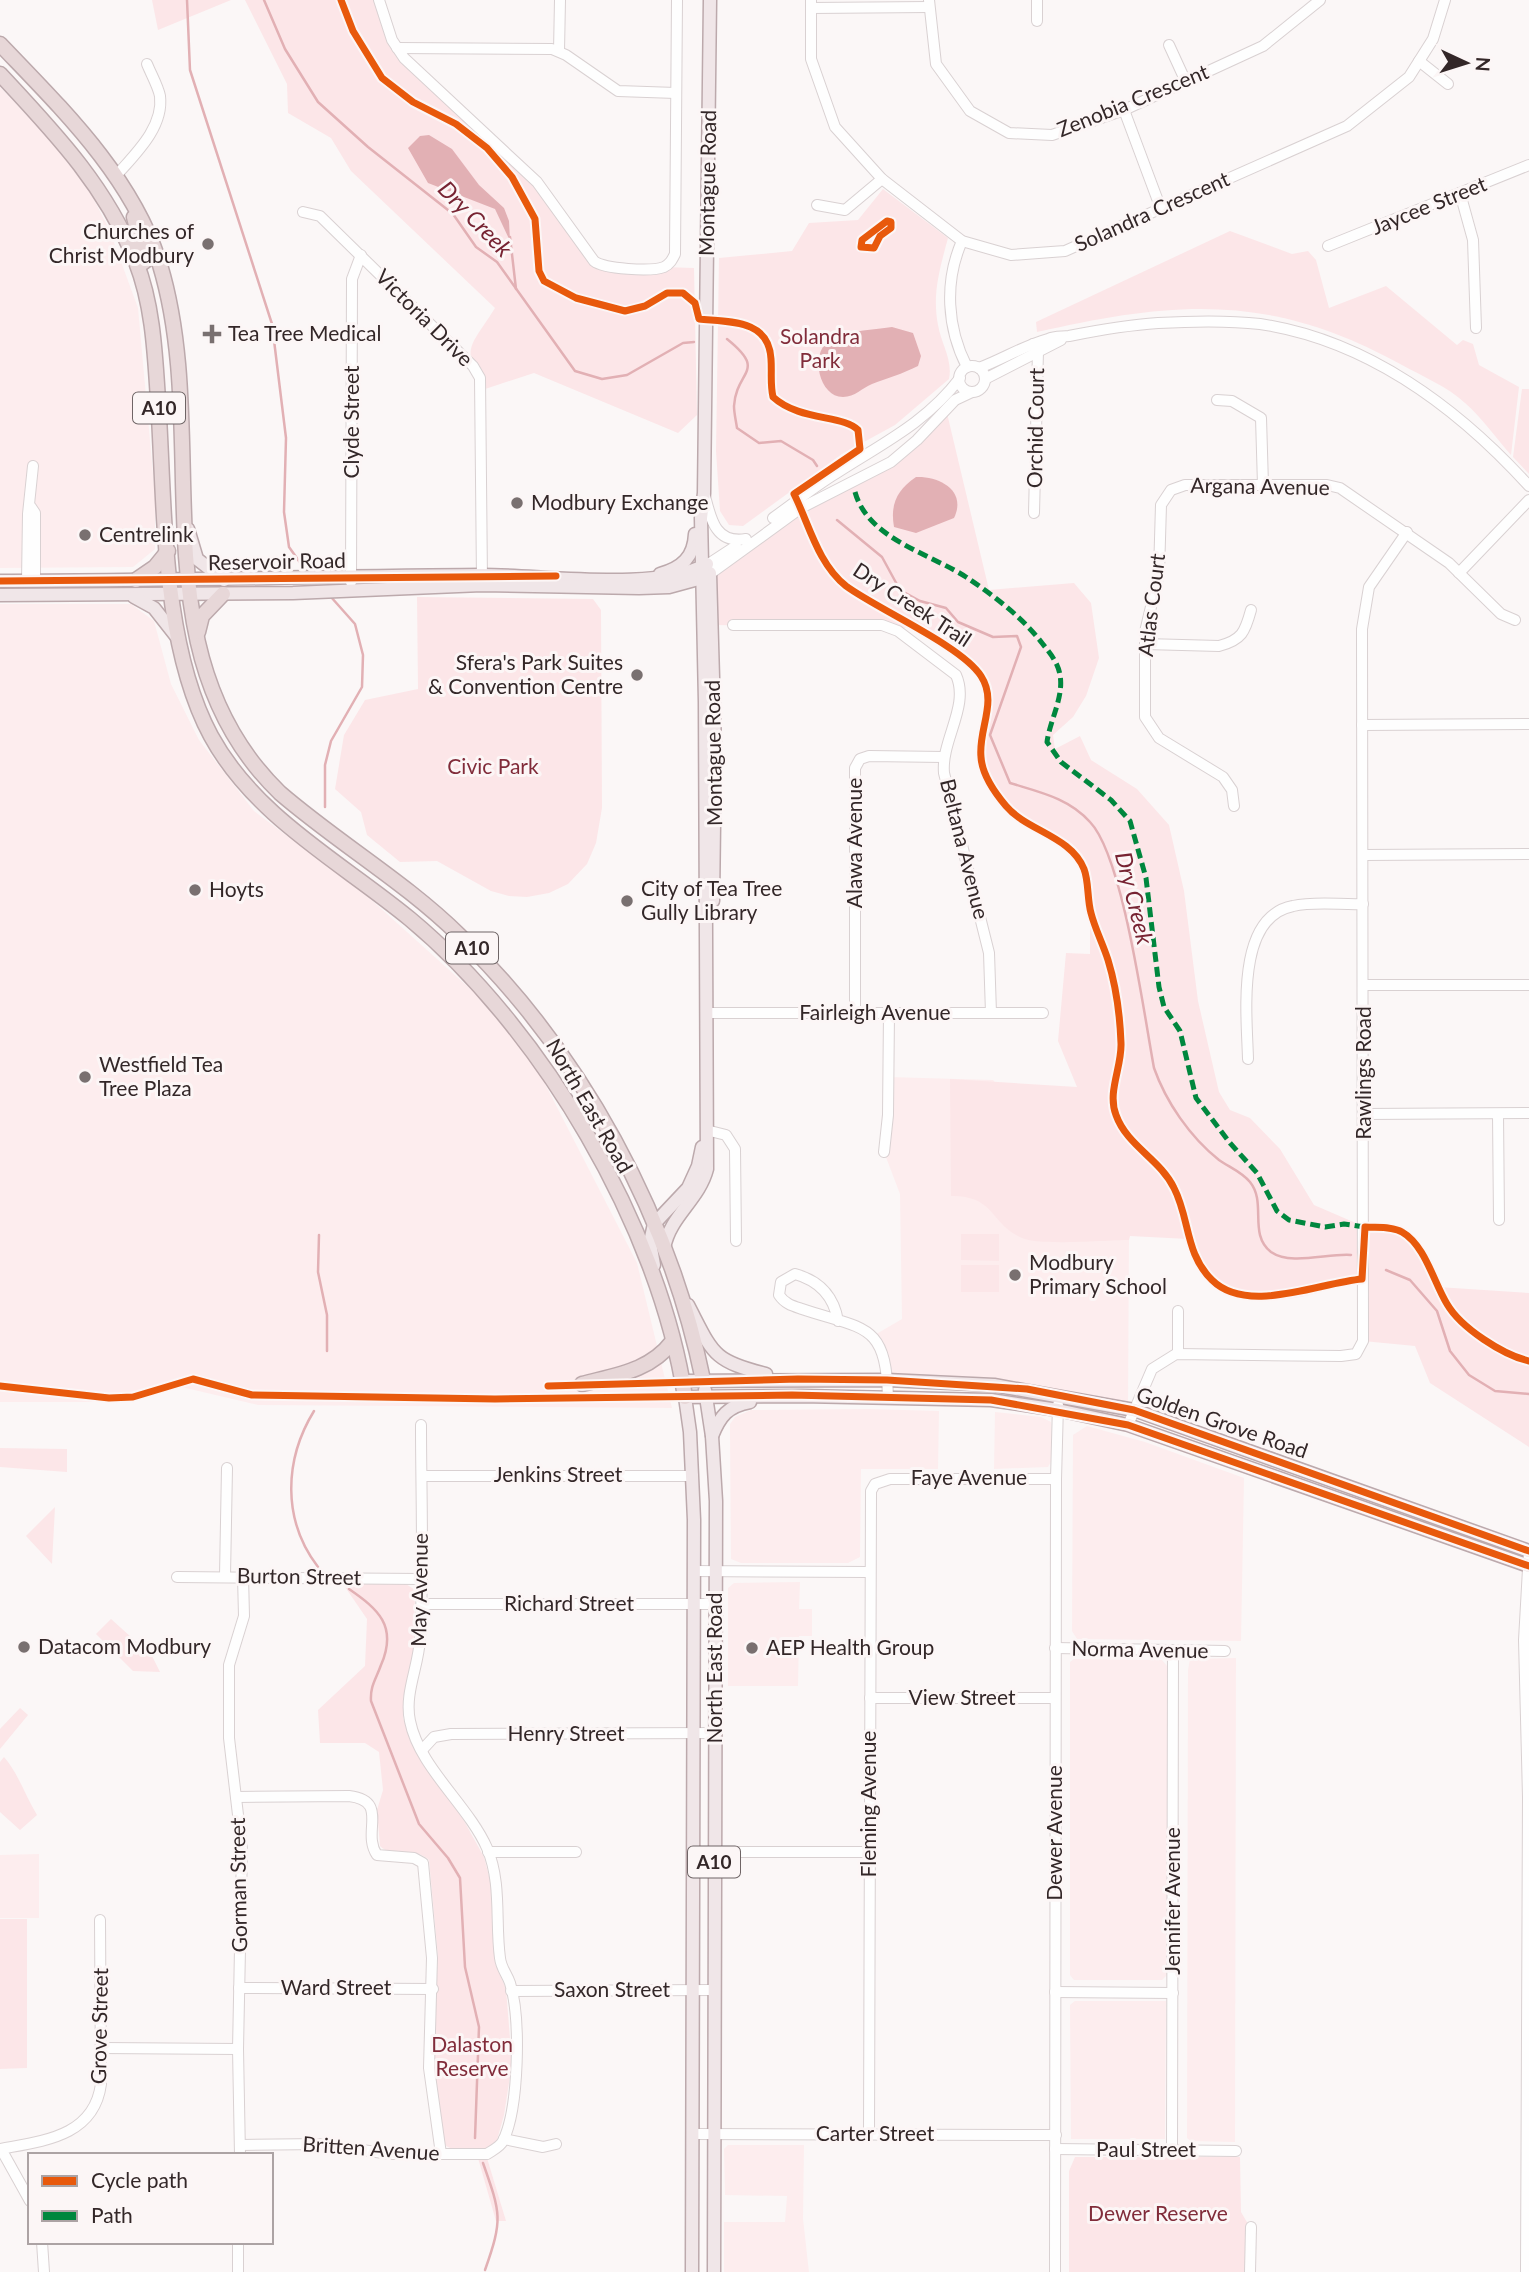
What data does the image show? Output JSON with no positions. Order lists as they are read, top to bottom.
{
  "streets": {
    "highway": ["A10", "North East Road"],
    "main road": ["Montague Road", "Reservoir Road", "Golden Grove Road"],
    "street": [
      "Zenobia Crescent",
      "Jaycee Street",
      "Solandra Crescent",
      "Victoria Drive",
      "Clyde Street",
      "Orchid Court",
      "Argana Avenue",
      "Atlas Court",
      "Alawa Avenue",
      "Beltana Avenue",
      "Fairleigh Avenue",
      "Rawlings Road",
      "Jenkins Street",
      "Faye Avenue",
      "Burton Street",
      "May Avenue",
      "Richard Street",
      "Norma Avenue",
      "View Street",
      "Henry Street",
      "Fleming Avenue",
      "Dewer Avenue",
      "Gorman Street",
      "Jennifer Avenue",
      "Ward Street",
      "Saxon Street",
      "Grove Street",
      "Carter Street",
      "Britten Avenue",
      "Paul Street"
    ],
    "cycle path": ["Dry Creek Trail"]
  },
  "crossings": [
    ["Montague Road", "Reservoir Road"],
    ["Montague Road", "Fairleigh Avenue"],
    ["Montague Road", "North East Road"],
    ["Victoria Drive", "Clyde Street"],
    ["Victoria Drive", "Reservoir Road"],
    ["Clyde Street", "Reservoir Road"],
    ["Argana Avenue", "Atlas Court"],
    ["Argana Avenue", "Rawlings Road"],
    ["Reservoir Road", "North East Road"],
    ["Alawa Avenue", "Beltana Avenue"],
    ["Alawa Avenue", "Fairleigh Avenue"],
    ["Beltana Avenue", "Fairleigh Avenue"],
    ["North East Road", "Golden Grove Road"],
    ["North East Road", "Jenkins Street"],
    ["North East Road", "Richard Street"],
    ["North East Road", "Henry Street"],
    ["North East Road", "Saxon Street"],
    ["North East Road", "Carter Street"],
    ["Golden Grove Road", "Dewer Avenue"],
    ["Jenkins Street", "May Avenue"],
    ["Faye Avenue", "Fleming Avenue"],
    ["Faye Avenue", "Dewer Avenue"],
    ["Burton Street", "May Avenue"],
    ["Burton Street", "Gorman Street"],
    ["May Avenue", "Richard Street"],
    ["May Avenue", "Henry Street"],
    ["May Avenue", "Saxon Street"],
    ["May Avenue", "Britten Avenue"],
    ["Norma Avenue", "Dewer Avenue"],
    ["Norma Avenue", "Jennifer Avenue"],
    ["View Street", "Fleming Avenue"],
    ["View Street", "Dewer Avenue"],
    ["Fleming Avenue", "Carter Street"],
    ["Dewer Avenue", "Carter Street"],
    ["Dewer Avenue", "Paul Street"],
    ["Gorman Street", "Ward Street"],
    ["Gorman Street", "Britten Avenue"],
    ["Jennifer Avenue", "Paul Street"]
  ],
  "water": ["Dry Creek"],
  "parks": [
    "Solandra Park",
    "Civic Park",
    "Dalaston Reserve",
    "Dewer Reserve"
  ],
  "places": {
    "other": [
      "Churches of Christ Modbury",
      "Modbury Exchange",
      "Centrelink",
      "Sfera's Park Suites & Convention Centre",
      "Hoyts",
      "City of Tea Tree Gully Library",
      "Westfield Tea Tree Plaza",
      "Modbury Primary School",
      "Datacom Modbury",
      "AEP Health Group"
    ],
    "health": ["Tea Tree Medical"]
  },
  "legend": ["Cycle path", "Path"],
  "north": "right"
}
